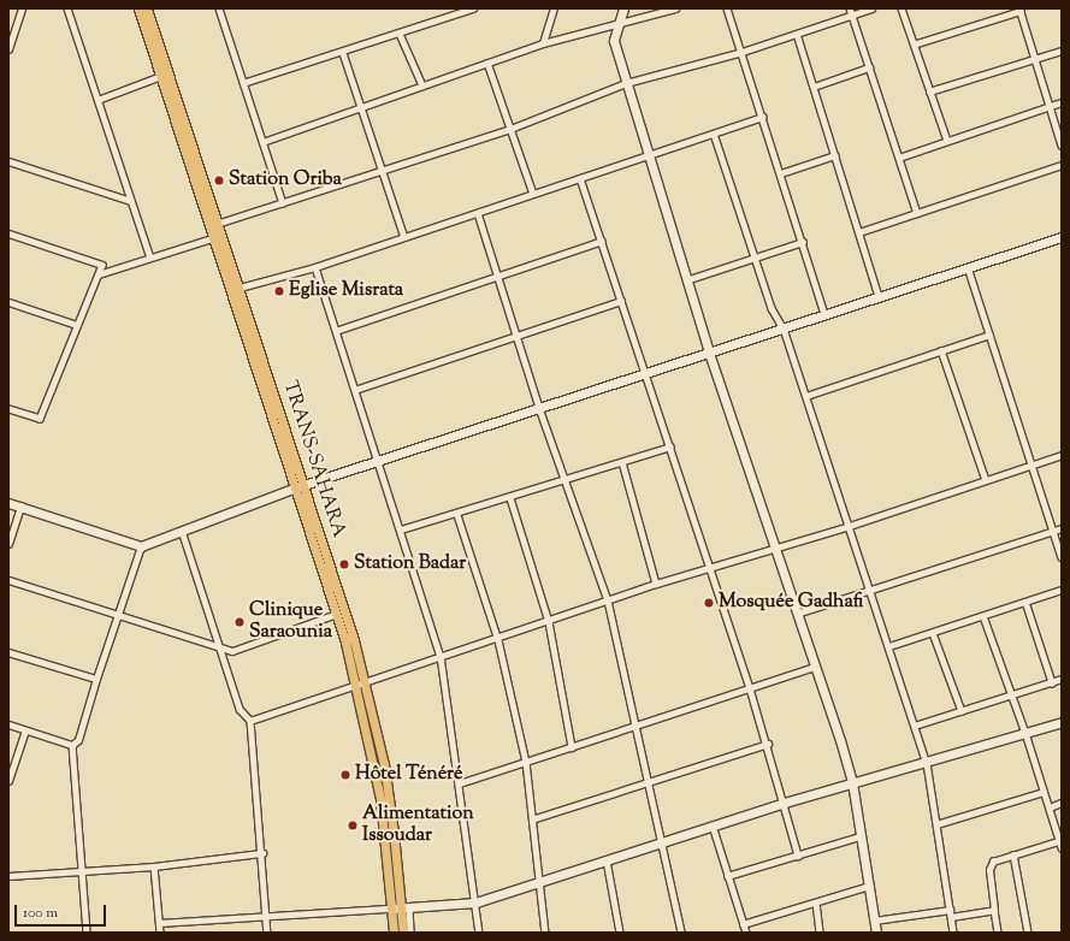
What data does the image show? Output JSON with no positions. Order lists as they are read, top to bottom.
{
  "streets": {
    "main road": ["TRANS-SAHARA"]
  },
  "places": [
    "Station Oriba",
    "Eglise Misrata",
    "Station Badar",
    "Mosquée Gadhafi",
    "Clinique Saraounia",
    "Hôtel Ténéré",
    "Alimentation Issoudar"
  ],
  "scale_bar": "100 m"
}
